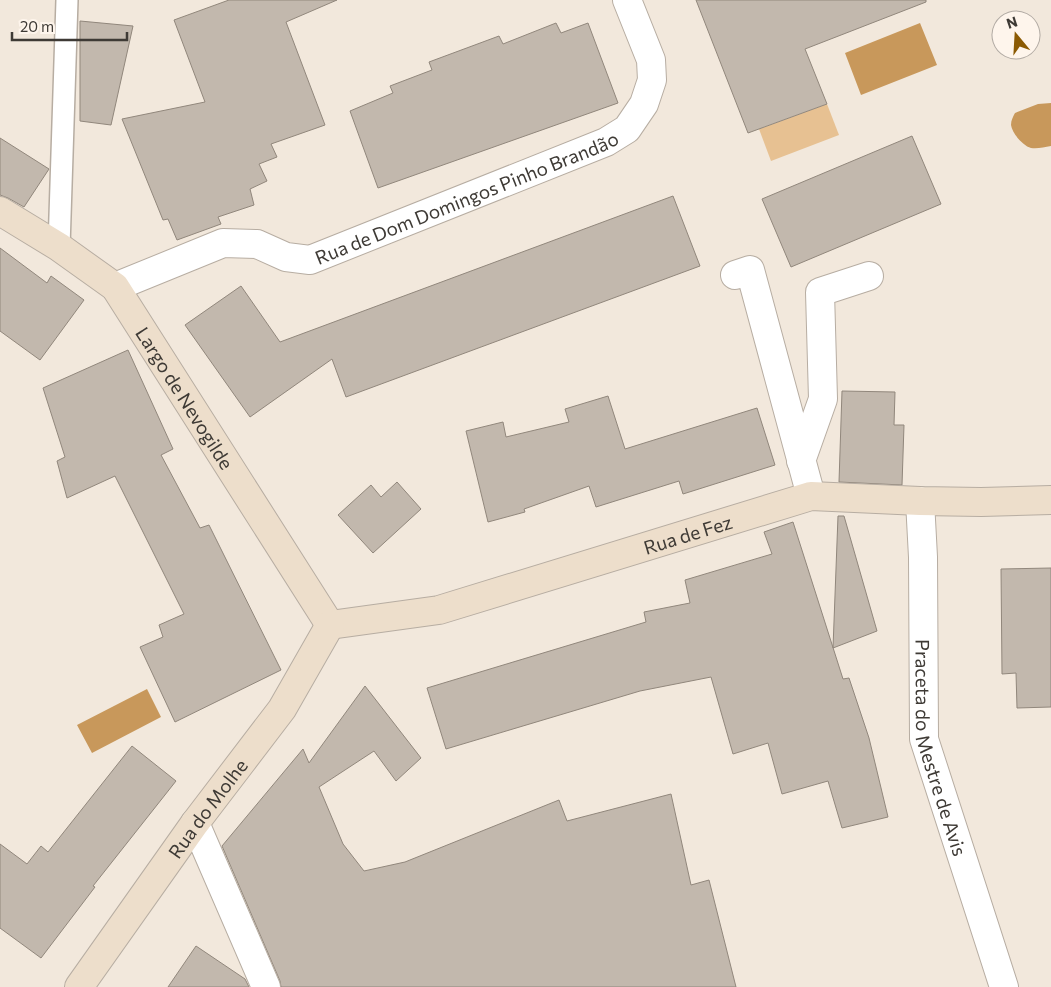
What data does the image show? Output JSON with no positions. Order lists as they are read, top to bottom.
{
  "streets": {
    "street": [
      "Rua de Dom Domingos Pinho Brandão",
      "Largo de Nevogilde",
      "Rua de Fez",
      "Praceta do Mestre de Avis",
      "Rua do Molhe"
    ]
  },
  "crossings": [
    ["Rua de Dom Domingos Pinho Brandão", "Largo de Nevogilde"],
    ["Largo de Nevogilde", "Rua de Fez"],
    ["Largo de Nevogilde", "Rua do Molhe"],
    ["Rua de Fez", "Praceta do Mestre de Avis"],
    ["Rua de Fez", "Rua do Molhe"]
  ],
  "scale_bar": "20 m",
  "north": "top"
}
